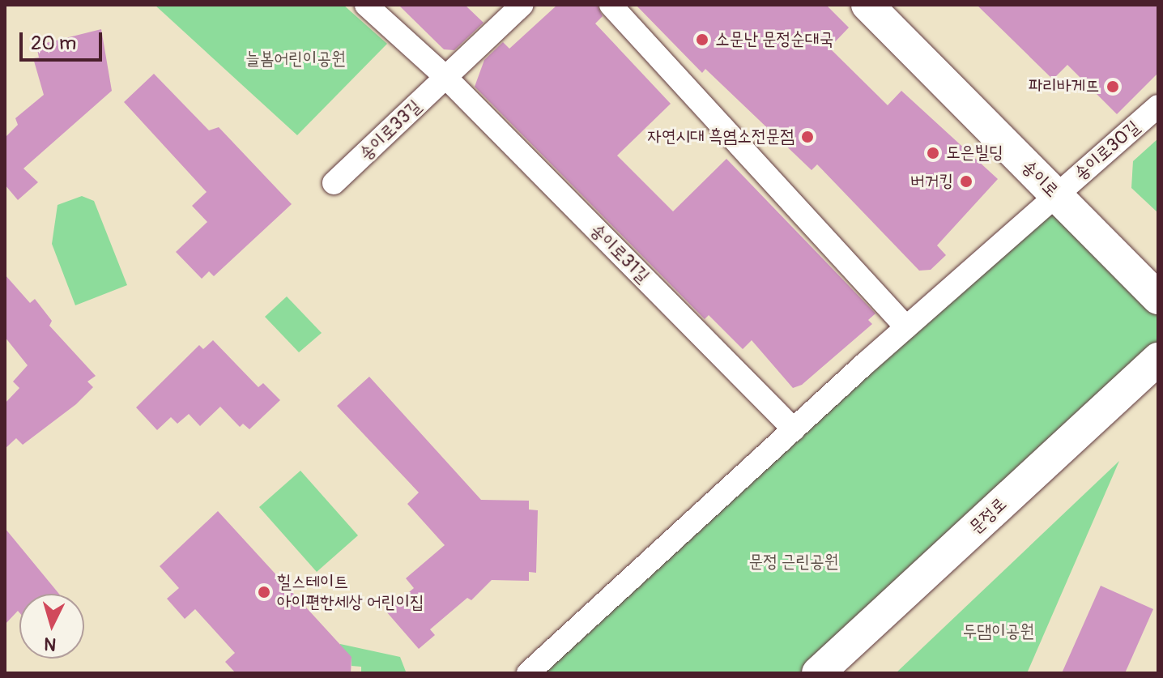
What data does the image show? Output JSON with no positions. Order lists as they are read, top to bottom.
{
  "streets": {
    "street": [
      "송이로33길",
      "송이로30길",
      "송이로",
      "송이로31길",
      "문정로"
    ]
  },
  "crossings": [
    ["송이로33길", "송이로31길"],
    ["송이로30길", "송이로"]
  ],
  "parks": ["늘봄어린이공원", "문정 근린공원", "두댐이공원"],
  "places": [
    "소문난 문정순대국",
    "파리바게뜨",
    "자연시대 흑염소전문점",
    "도은빌딩",
    "버거킹",
    "힐스테이트 아이편한세상 어린이집"
  ],
  "scale_bar": "20 m",
  "north": "bottom"
}
